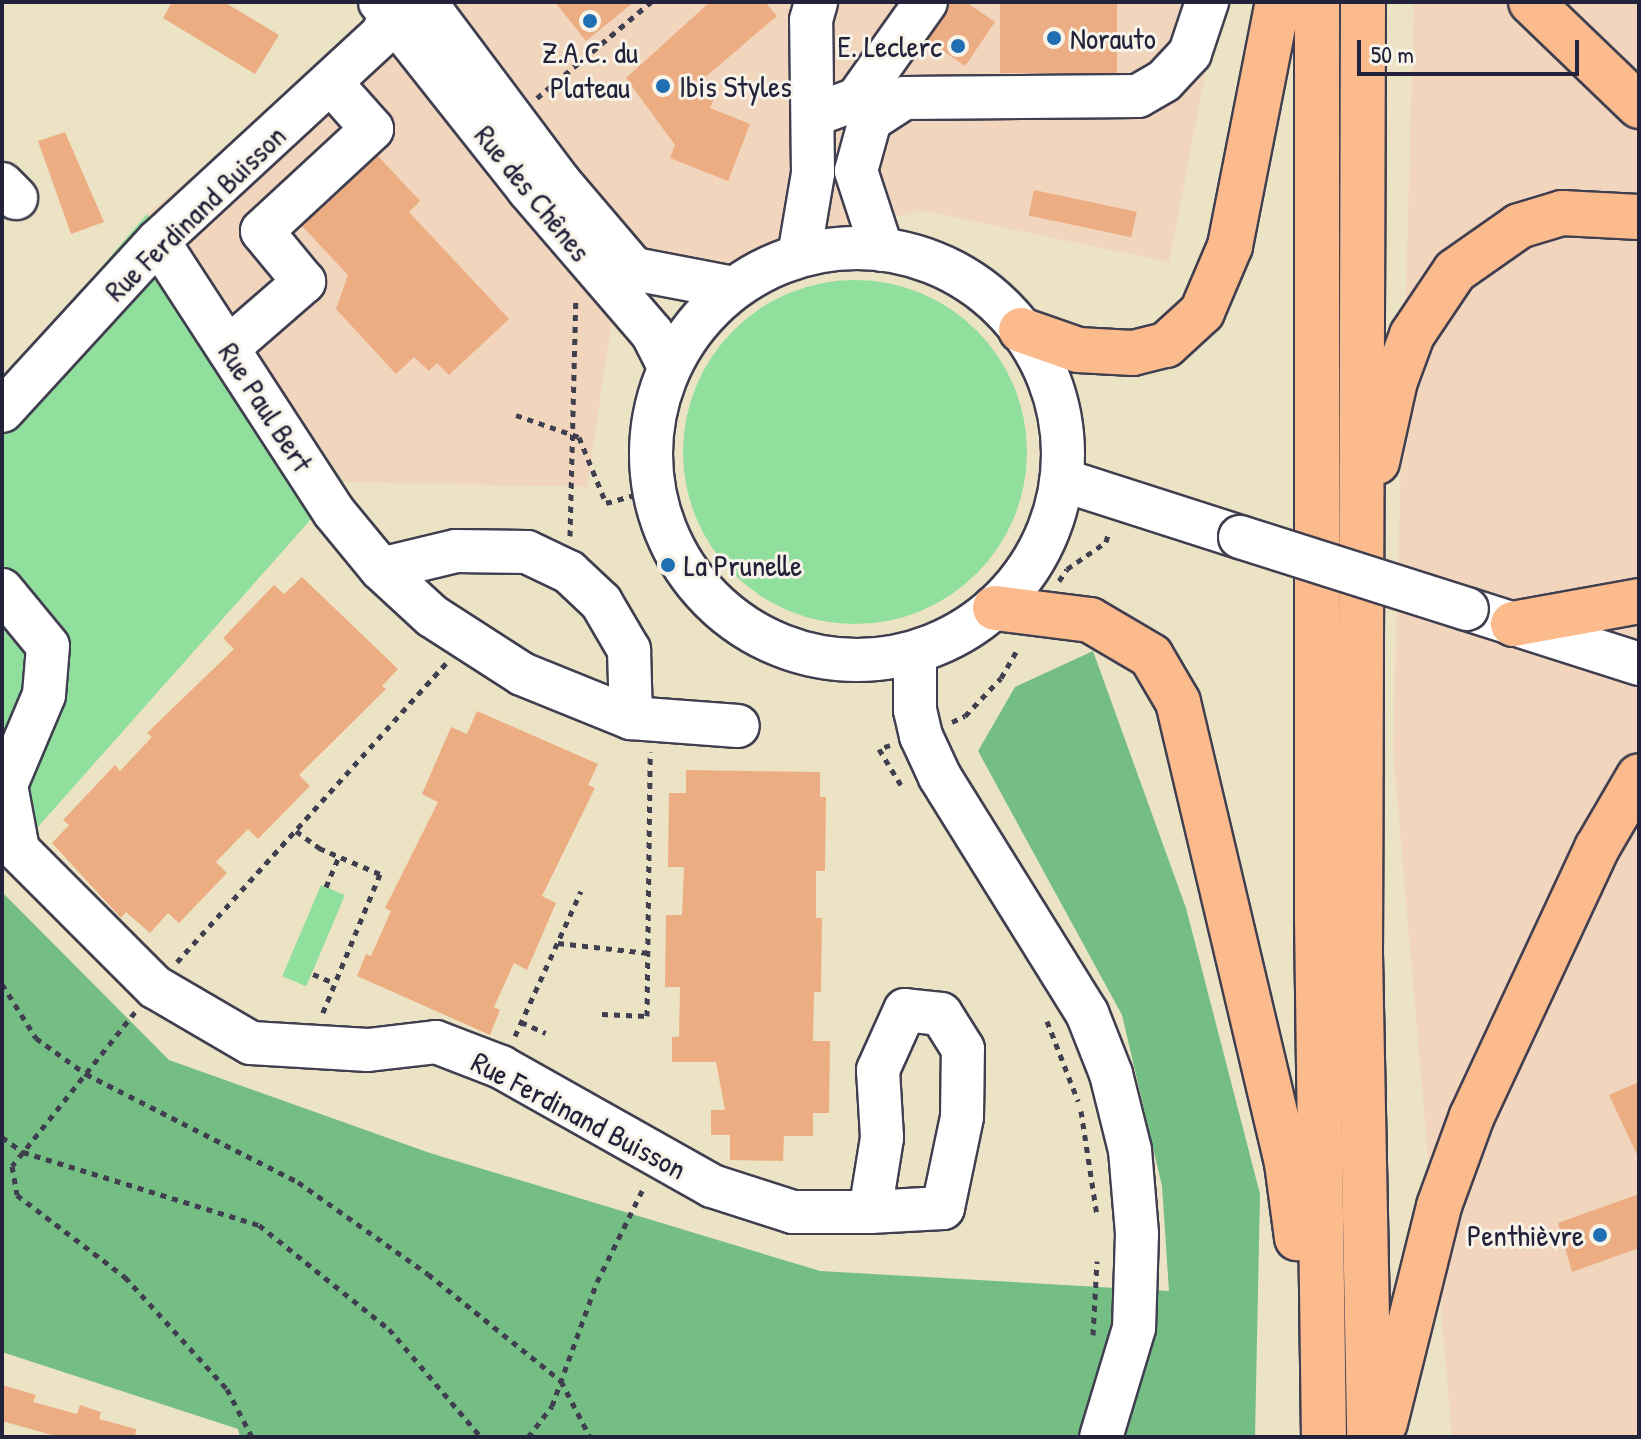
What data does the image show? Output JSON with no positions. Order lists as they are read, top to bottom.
{
  "streets": {
    "street": ["Rue des Chênes", "Rue Ferdinand Buisson", "Rue Paul Bert"]
  },
  "crossings": [
    ["Rue des Chênes", "Rue Ferdinand Buisson"],
    ["Rue Ferdinand Buisson", "Rue Paul Bert"]
  ],
  "places": [
    "Z.A.C. du Plateau",
    "Norauto",
    "E. Leclerc",
    "Ibis Styles",
    "La Prunelle",
    "Penthièvre"
  ],
  "scale_bar": "50 m"
}
